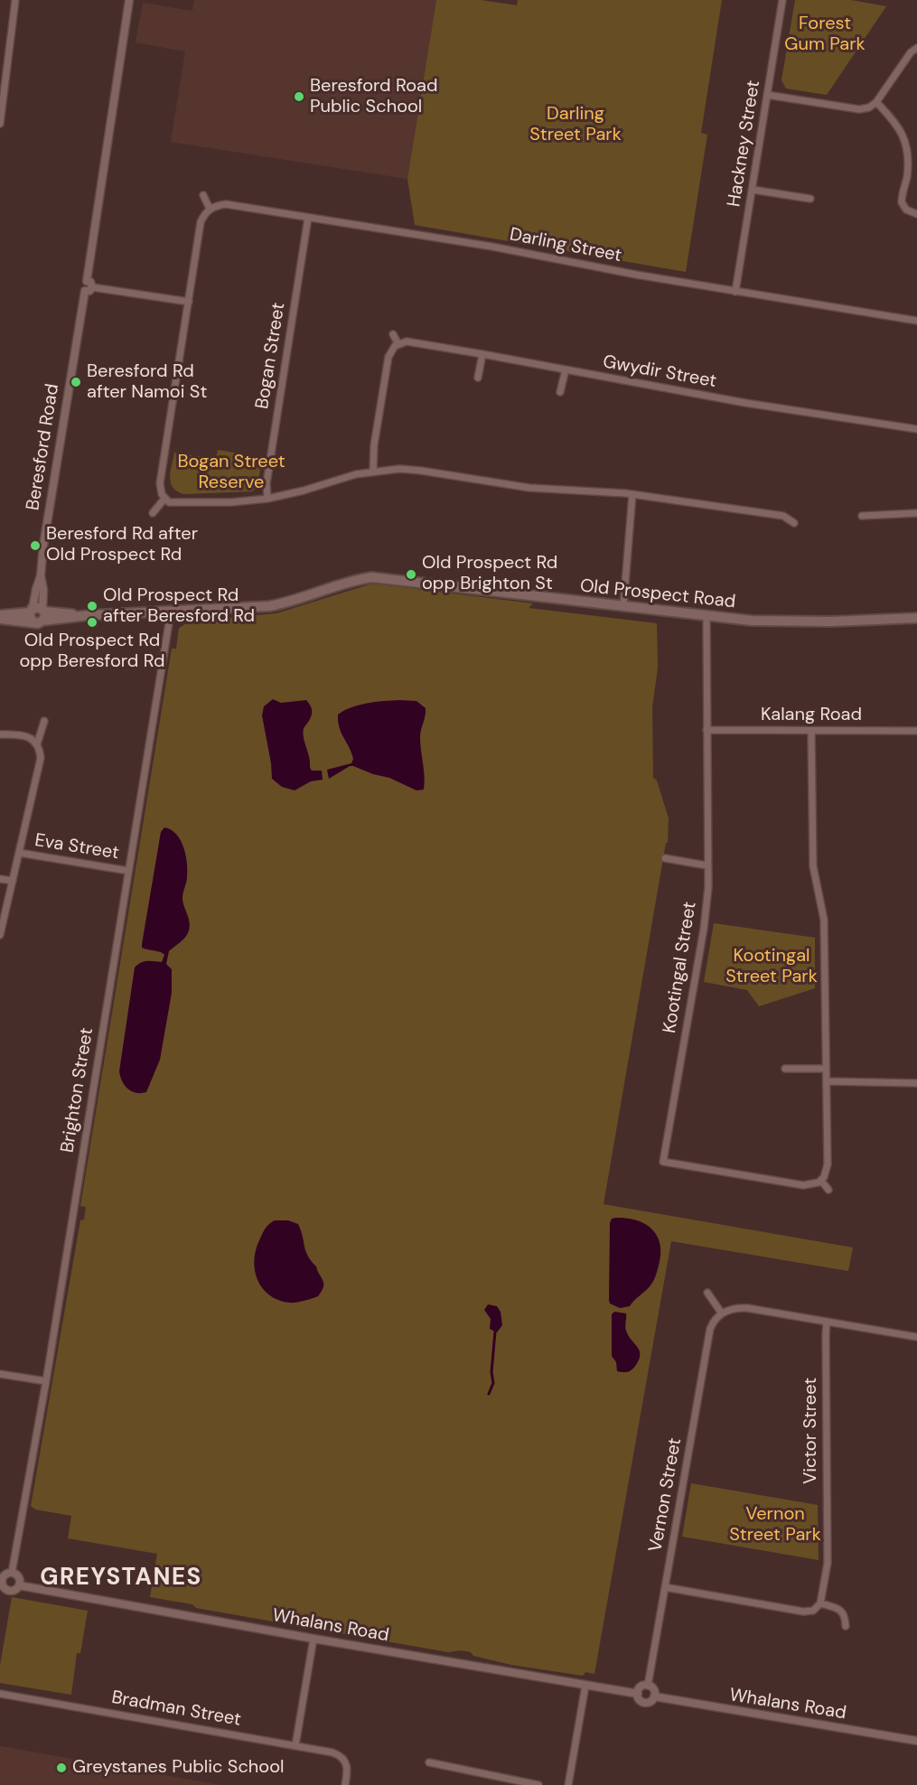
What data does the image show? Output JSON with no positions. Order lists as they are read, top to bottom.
{
  "streets": {
    "main road": ["Old Prospect Road"],
    "street": [
      "Hackney Street",
      "Darling Street",
      "Bogan Street",
      "Gwydir Street",
      "Beresford Road",
      "Kalang Road",
      "Eva Street",
      "Kootingal Street",
      "Brighton Street",
      "Victor Street",
      "Vernon Street",
      "Whalans Road",
      "Bradman Street"
    ]
  },
  "crossings": [
    ["Hackney Street", "Darling Street"],
    ["Darling Street", "Bogan Street"],
    ["Beresford Road", "Old Prospect Road"],
    ["Old Prospect Road", "Kootingal Street"],
    ["Old Prospect Road", "Brighton Street"],
    ["Kalang Road", "Kootingal Street"],
    ["Eva Street", "Brighton Street"],
    ["Brighton Street", "Whalans Road"],
    ["Vernon Street", "Whalans Road"]
  ],
  "districts": ["GREYSTANES"],
  "parks": [
    "Forest Gum Park",
    "Darling Street Park",
    "Bogan Street Reserve",
    "Kootingal Street Park",
    "Vernon Street Park"
  ],
  "places": [
    "Beresford Road Public School",
    "Beresford Rd after Namoi St",
    "Beresford Rd after Old Prospect Rd",
    "Old Prospect Rd opp Brighton St",
    "Old Prospect Rd after Beresford Rd",
    "Old Prospect Rd opp Beresford Rd",
    "Greystanes Public School"
  ]
}
